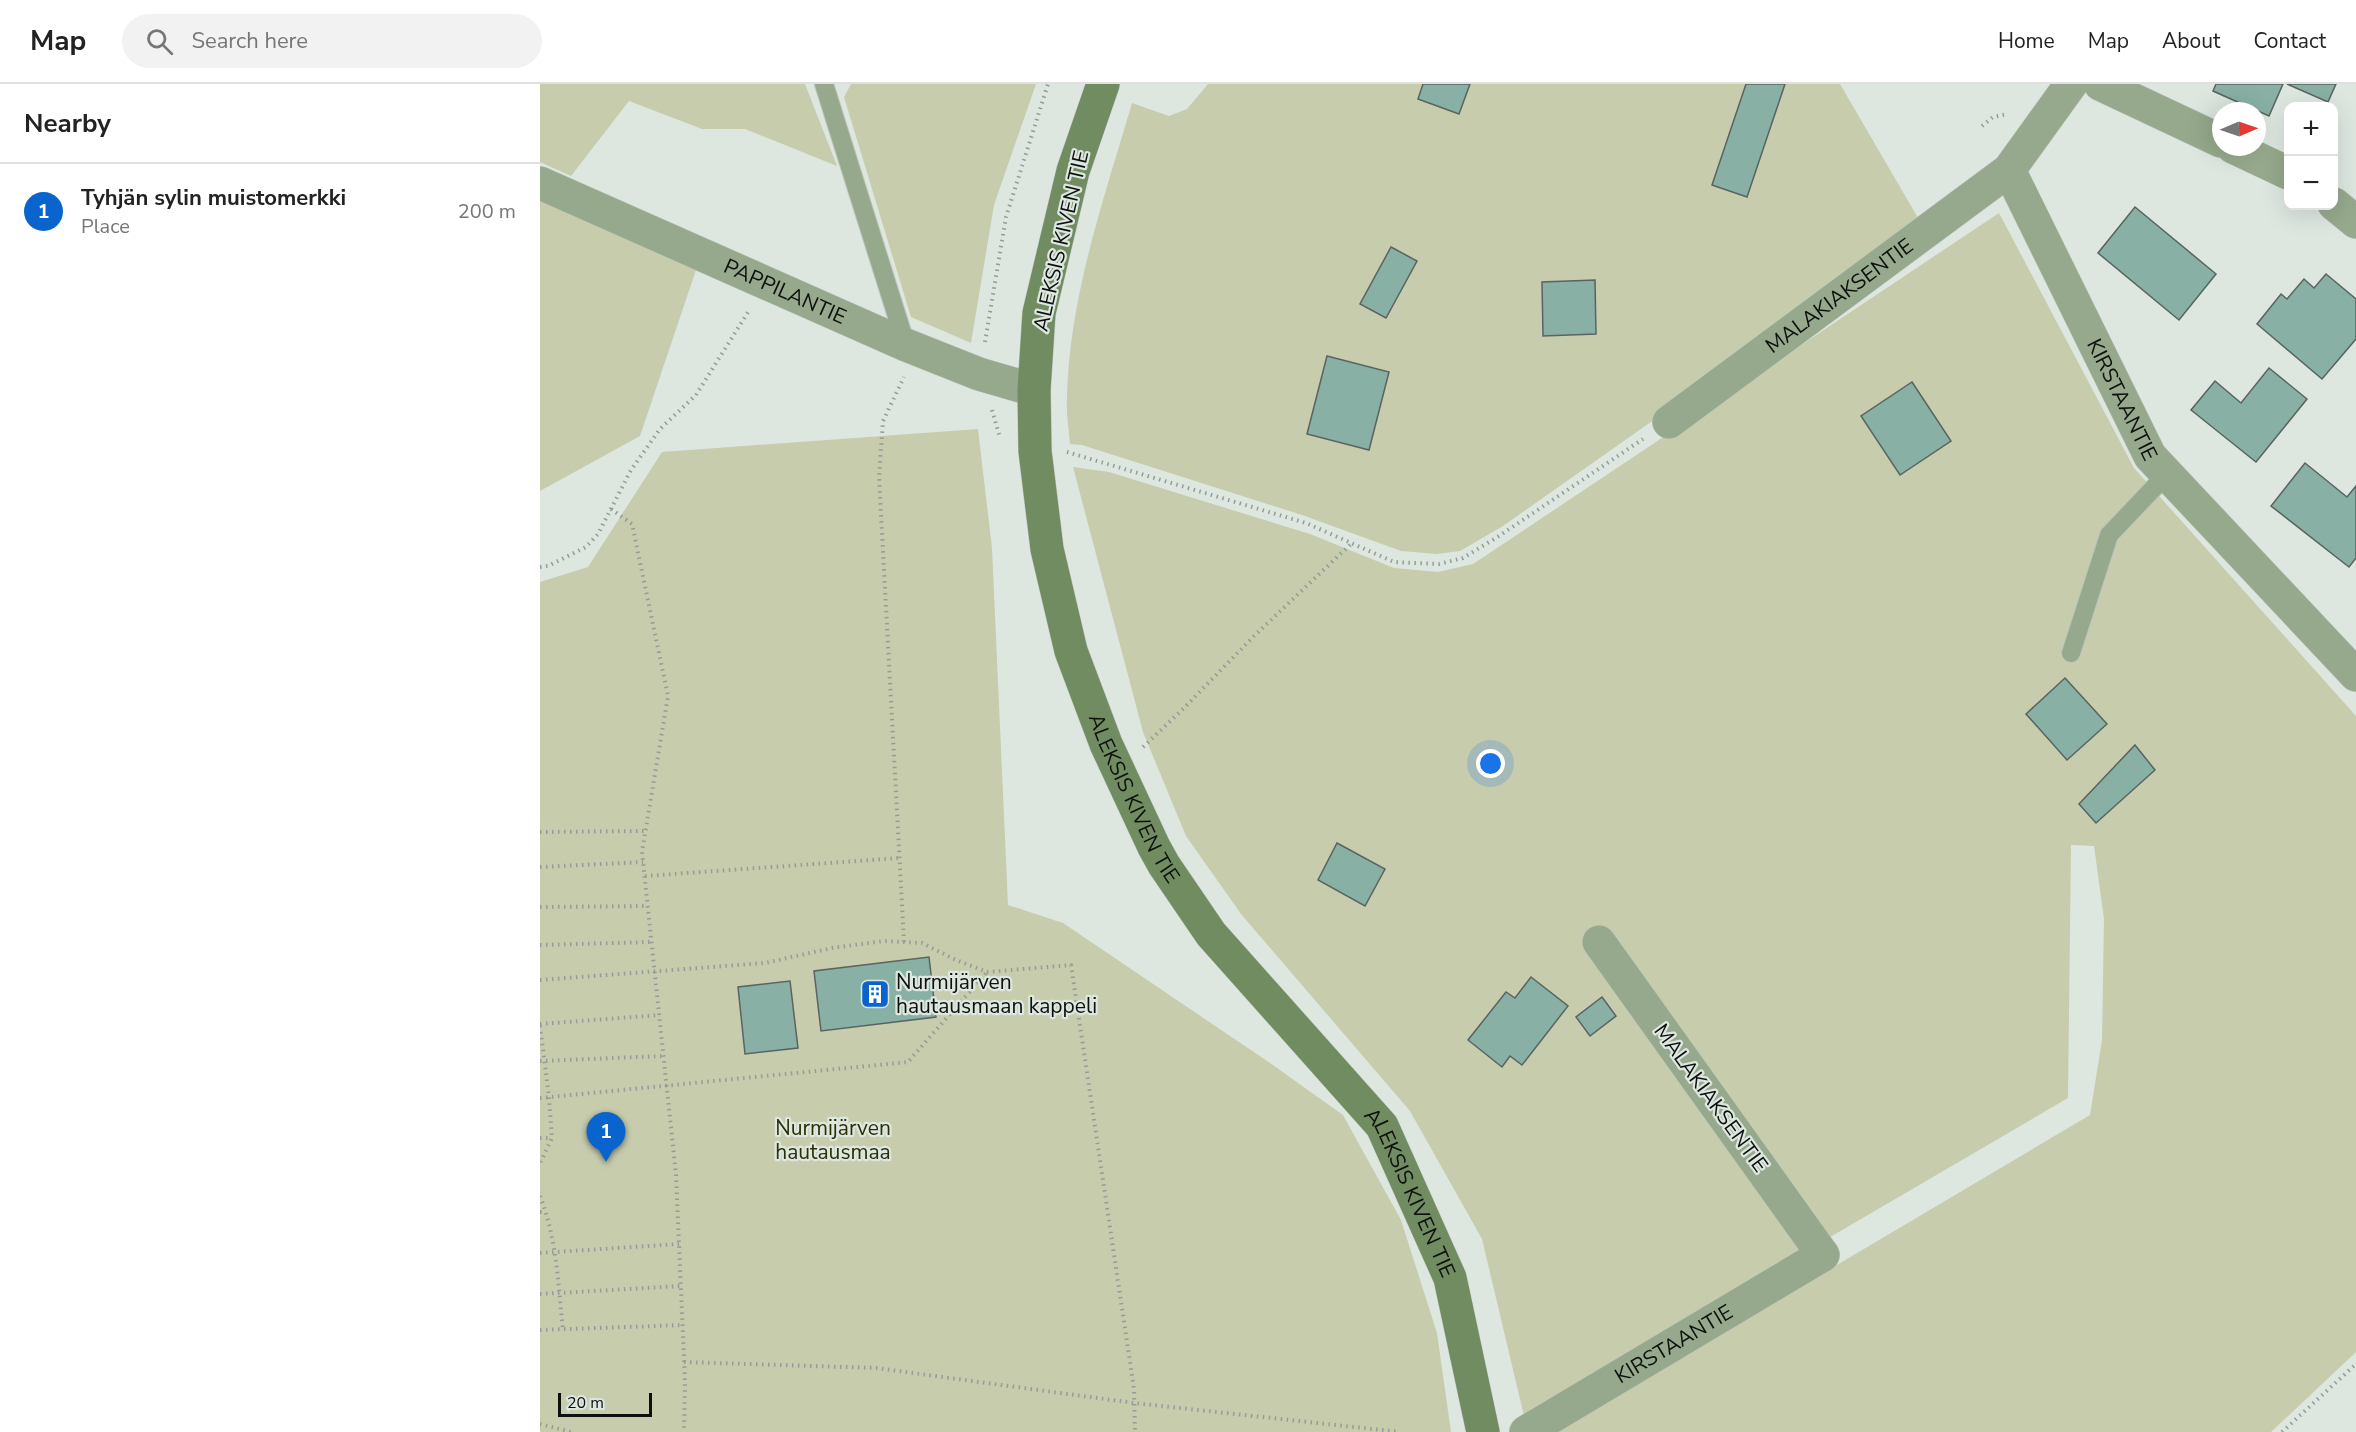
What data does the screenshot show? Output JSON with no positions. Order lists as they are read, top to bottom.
{
  "streets": {
    "street": [
      "ALEKSIS KIVEN TIE",
      "PAPPILANTIE",
      "MALAKIAKSENTIE",
      "KIRSTAANTIE"
    ]
  },
  "crossings": [
    ["ALEKSIS KIVEN TIE", "PAPPILANTIE"],
    ["MALAKIAKSENTIE", "KIRSTAANTIE"]
  ],
  "parks": ["Nurmijärven hautausmaa"],
  "places": {
    "building": ["Nurmijärven hautausmaan kappeli"]
  },
  "scale_bar": "20 m",
  "north": "right",
  "page": {
    "header": "Map",
    "search": "Search here",
    "nav": [
      "Home",
      "Map",
      "About",
      "Contact"
    ],
    "heading": "Nearby",
    "map_buttons": ["+", "−"],
    "list": [
      {
        "mark": "1",
        "name": "Tyhjän sylin muistomerkki",
        "note": "Place",
        "value": "200 m"
      }
    ],
    "pins": "1",
    "scale": "20 m"
  }
}
